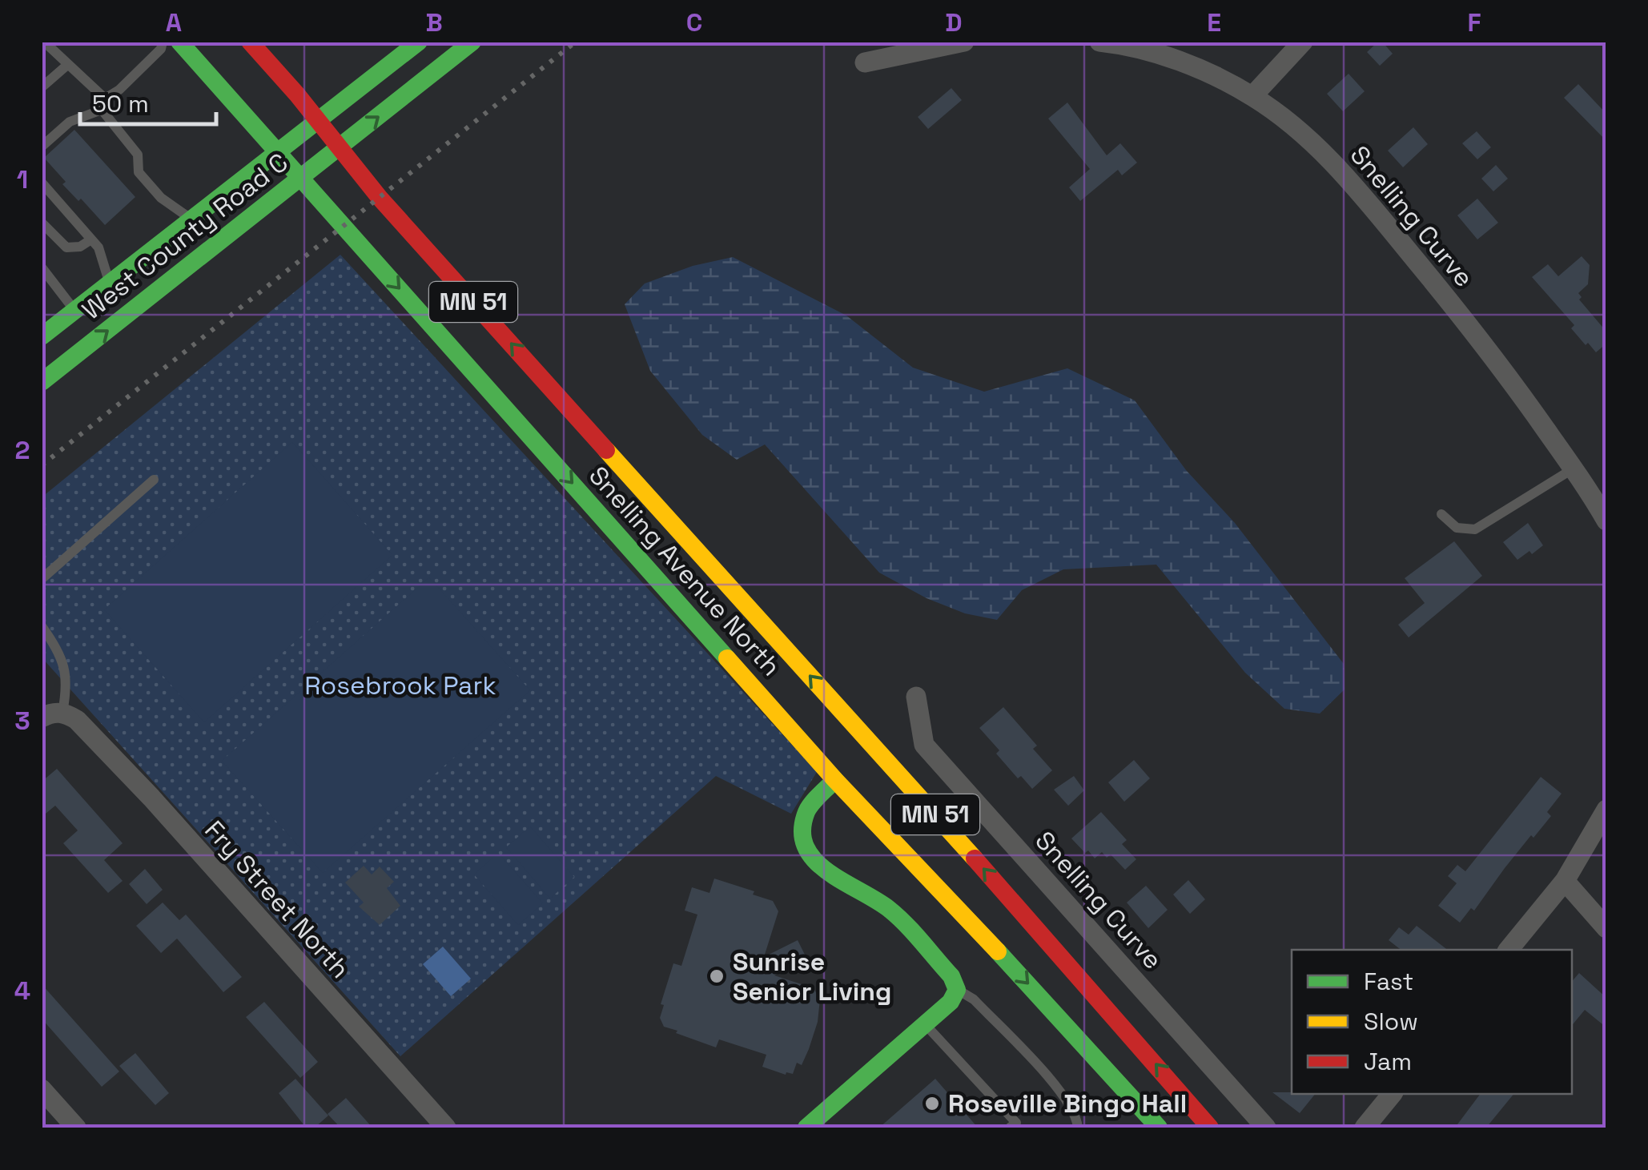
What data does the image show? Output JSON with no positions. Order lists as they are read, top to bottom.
{
  "streets": {
    "main road": ["West County Road C", "MN 51", "Snelling Avenue North"],
    "street": ["Snelling Curve", "Fry Street North"]
  },
  "crossings": [
    ["West County Road C", "Snelling Avenue North"]
  ],
  "parks": ["Rosebrook Park"],
  "places": ["Sunrise Senior Living", "Roseville Bingo Hall"],
  "legend": ["Fast", "Slow", "Jam"],
  "scale_bar": "50 m",
  "grid": {
    "columns": [
      "A",
      "B",
      "C",
      "D",
      "E",
      "F"
    ],
    "rows": [
      "1",
      "2",
      "3",
      "4"
    ]
  }
}
